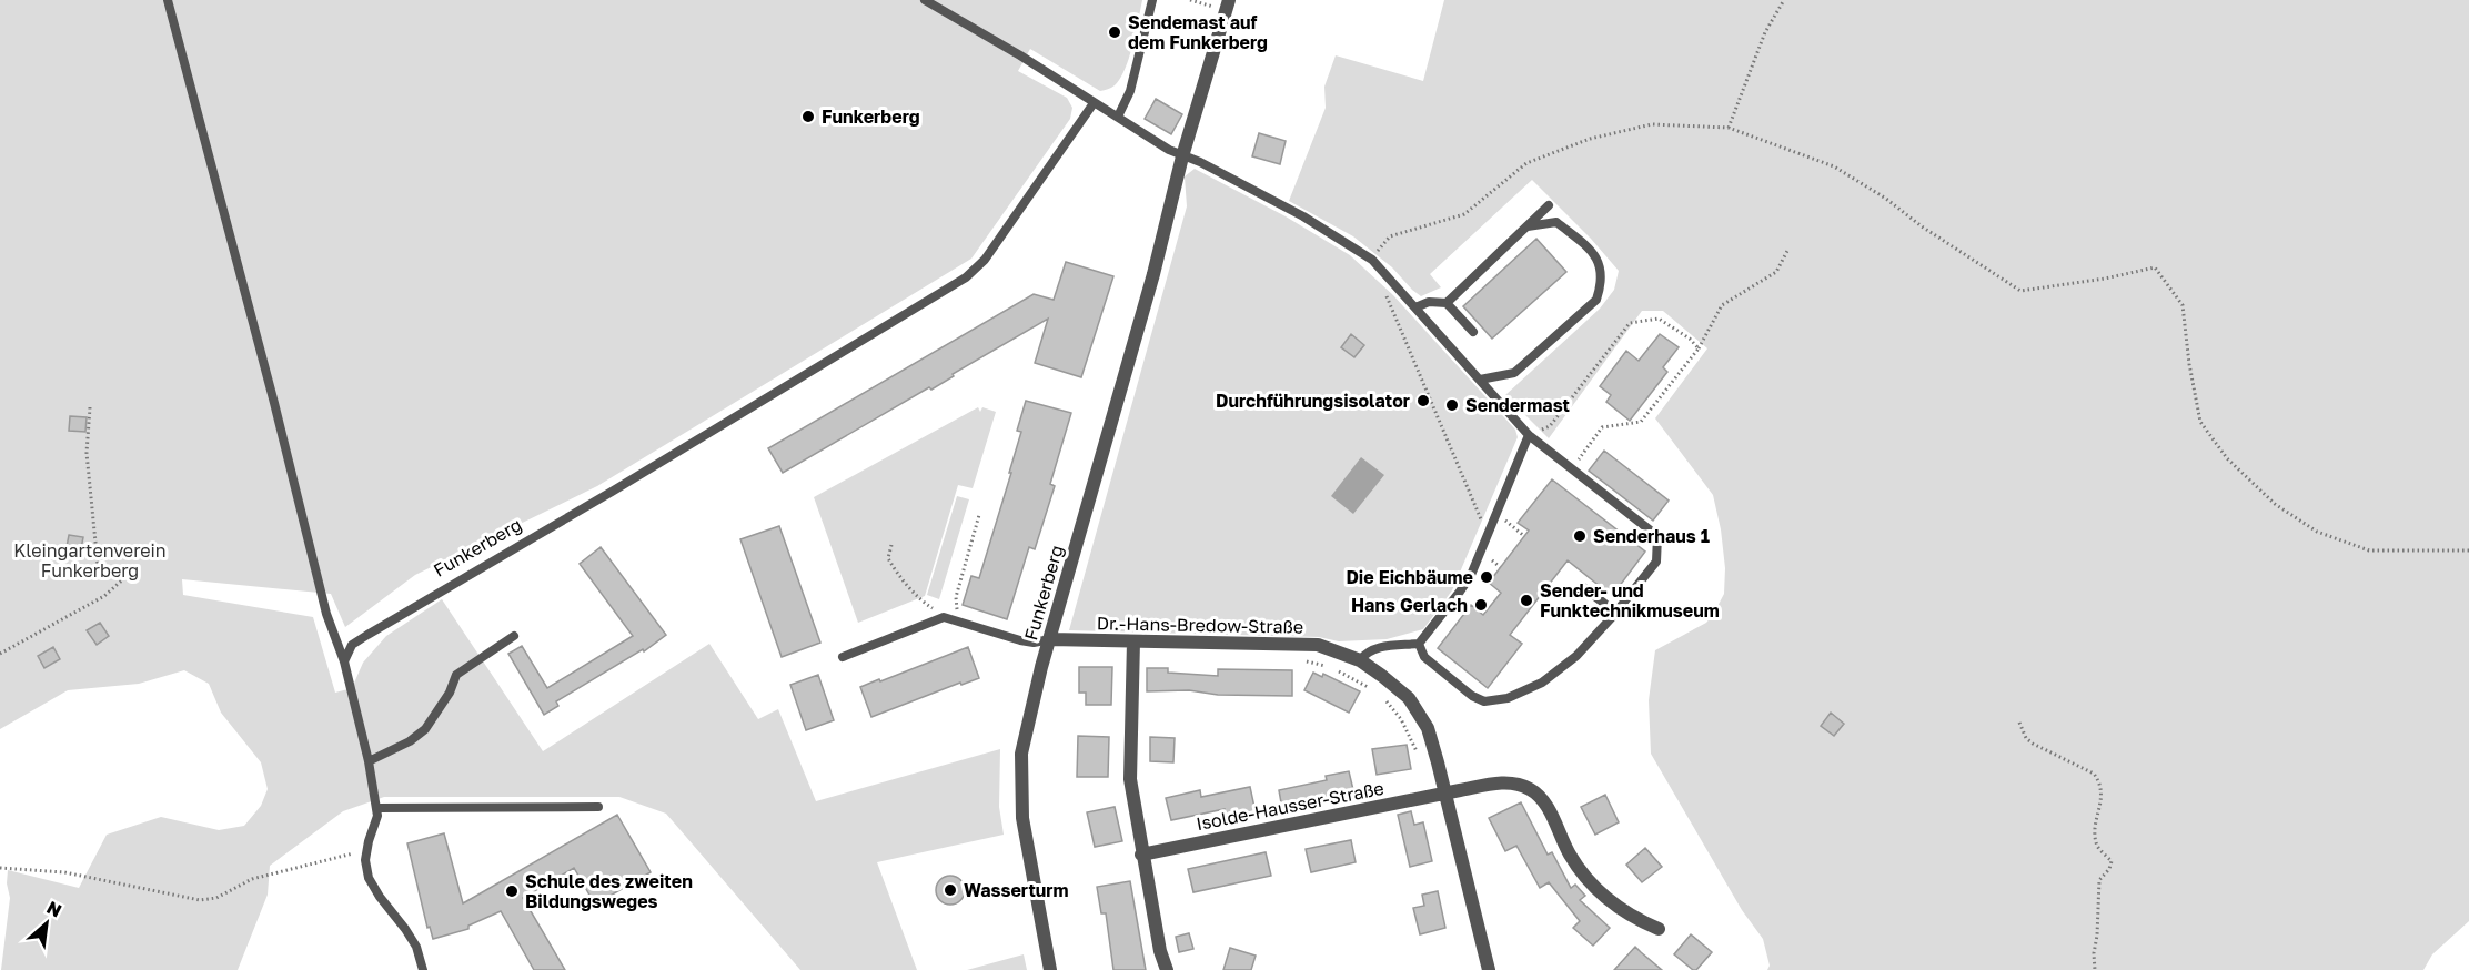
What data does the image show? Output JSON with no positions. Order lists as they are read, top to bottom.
{
  "streets": {
    "street": ["Funkerberg", "Dr.-Hans-Bredow-Straße", "Isolde-Hausser-Straße"]
  },
  "crossings": [
    ["Funkerberg", "Dr.-Hans-Bredow-Straße"],
    ["Dr.-Hans-Bredow-Straße", "Isolde-Hausser-Straße"]
  ],
  "parks": ["Kleingartenverein Funkerberg"],
  "places": [
    "Sendemast auf dem Funkerberg",
    "Funkerberg",
    "Durchführungsisolator",
    "Sendermast",
    "Senderhaus 1",
    "Die Eichbäume",
    "Sender- und Funktechnikmuseum",
    "Hans Gerlach",
    "Wasserturm",
    "Schule des zweiten Bildungsweges"
  ],
  "north": "top right"
}
